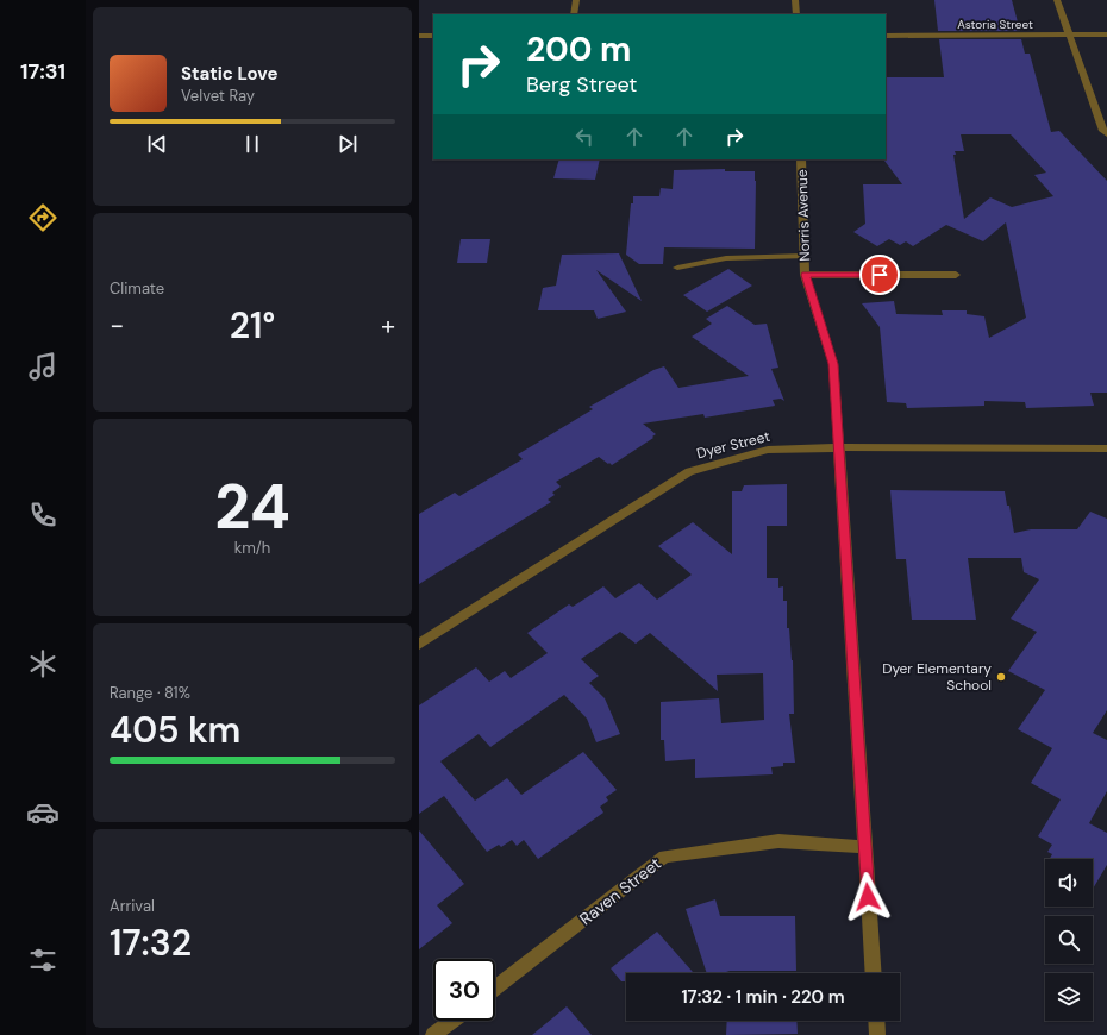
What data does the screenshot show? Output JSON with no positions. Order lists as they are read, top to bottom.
{
  "streets": {
    "street": [
      "Astoria Street",
      "Norris Avenue",
      "Dyer Street",
      "Raven Street"
    ]
  },
  "crossings": [
    ["Norris Avenue", "Dyer Street"],
    ["Norris Avenue", "Raven Street"]
  ],
  "places": ["Dyer Elementary School"],
  "page": {
    "tabs": "17:31",
    "turn": ["200 m", "Berg Street"],
    "song": ["Static Love", "Velvet Ray"],
    "tile": [
      "Climate",
      ["24", "km/h"],
      ["Range · 81%", "405 km"],
      ["Arrival", "17:32"]
    ],
    "heat": ["−", "21°", "+"],
    "limit": "30",
    "trip": "17:32 · 1 min · 220 m"
  }
}
